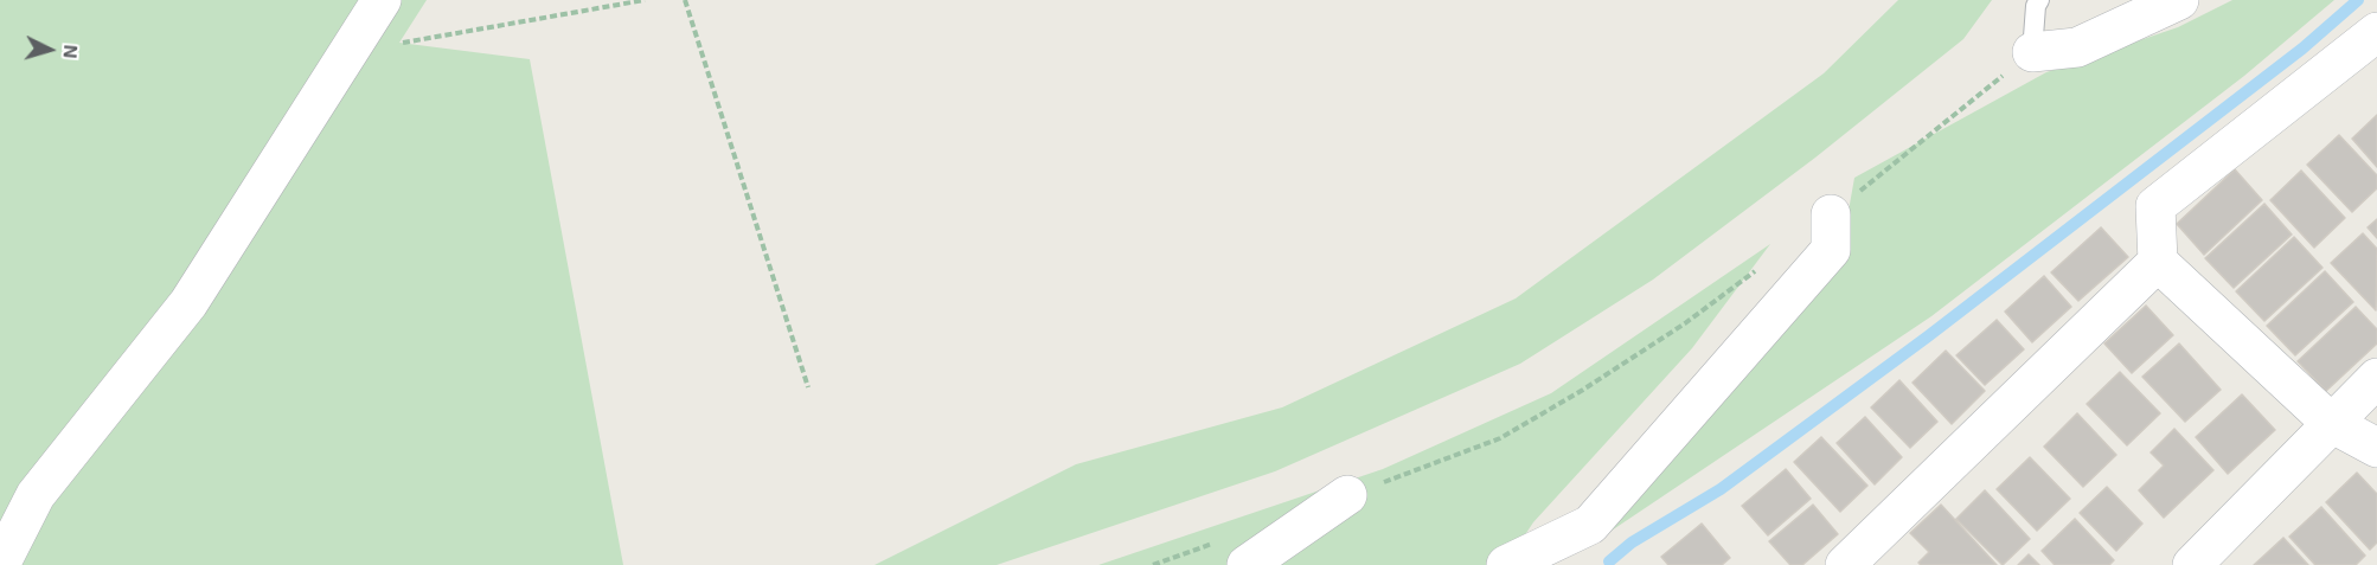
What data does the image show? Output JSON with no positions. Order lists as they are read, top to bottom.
{
  "north": "right"
}
